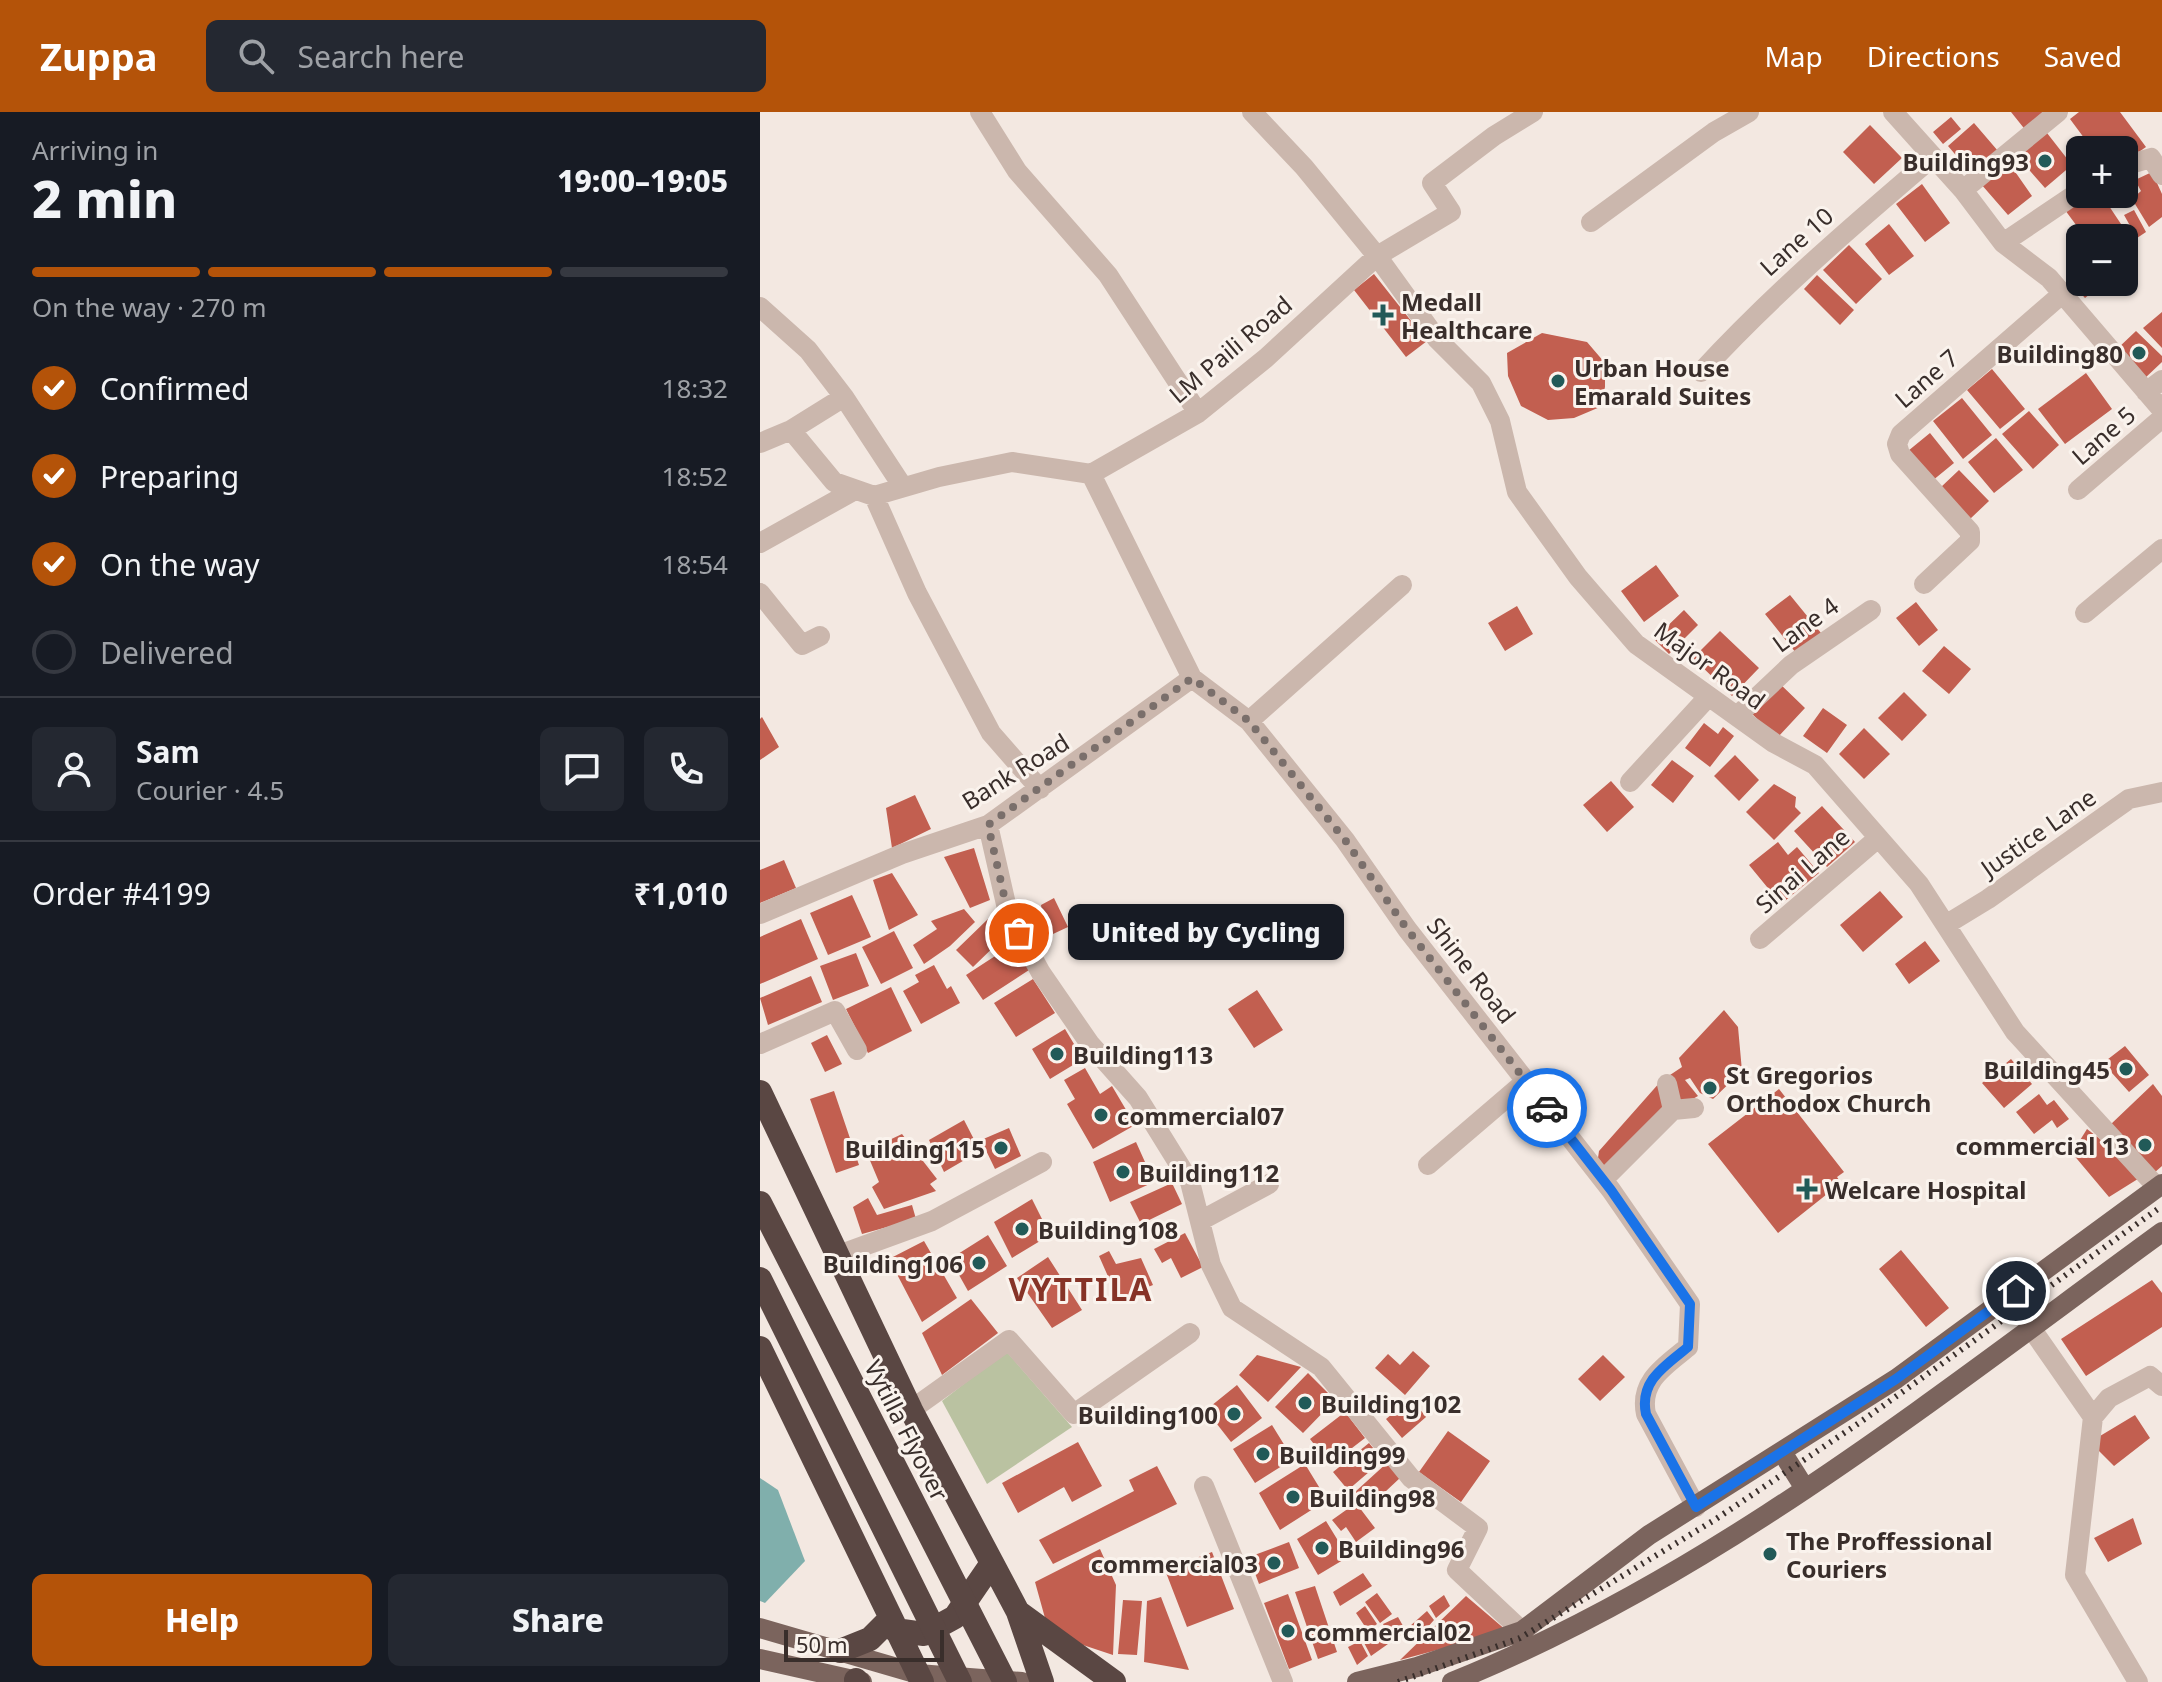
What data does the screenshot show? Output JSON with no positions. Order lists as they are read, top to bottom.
{
  "streets": {
    "highway": ["Vytilla Flyover"],
    "street": [
      "Lane 10",
      "LM Paili Road",
      "Lane 7",
      "Lane 5",
      "Lane 4",
      "Major Road",
      "Bank Road",
      "Justice Lane",
      "Sinai Lane",
      "Shine Road"
    ]
  },
  "crossings": [
    ["LM Paili Road", "Major Road"],
    ["LM Paili Road", "Shine Road"],
    ["Lane 4", "Major Road"],
    ["Major Road", "Justice Lane"],
    ["Major Road", "Sinai Lane"],
    ["Bank Road", "Shine Road"]
  ],
  "districts": ["VYTTILA"],
  "places": {
    "other": [
      "Building93",
      "Building80",
      "Urban House Emarald Suites",
      "United by Cycling",
      "Building113",
      "Building45",
      "St Gregorios Orthodox Church",
      "commercial07",
      "commercial 13",
      "Building115",
      "Building112",
      "Building108",
      "Building106",
      "Building102",
      "Building100",
      "Building99",
      "Building98",
      "Building96",
      "The Proffessional Couriers",
      "commercial03",
      "commercial02"
    ],
    "health": ["Medall Healthcare", "Welcare Hospital"]
  },
  "scale_bar": "50 m",
  "page": {
    "header": "Zuppa",
    "search": "Search here",
    "nav": ["Map", "Directions", "Saved"],
    "heading": ["2 min", "Arriving in", "19:00–19:05"],
    "panel": [
      "Sam",
      "Courier · 4.5",
      "Order #4199",
      "₹1,010"
    ],
    "map_buttons": ["+", "−"],
    "bar": "On the way · 270 m",
    "list": [
      ["Confirmed", "18:32"],
      ["Preparing", "18:52"],
      ["On the way", "18:54"],
      "Delivered"
    ],
    "bubble": "United by Cycling",
    "buttons": ["Help", "Share"],
    "scale": "50 m"
  }
}
